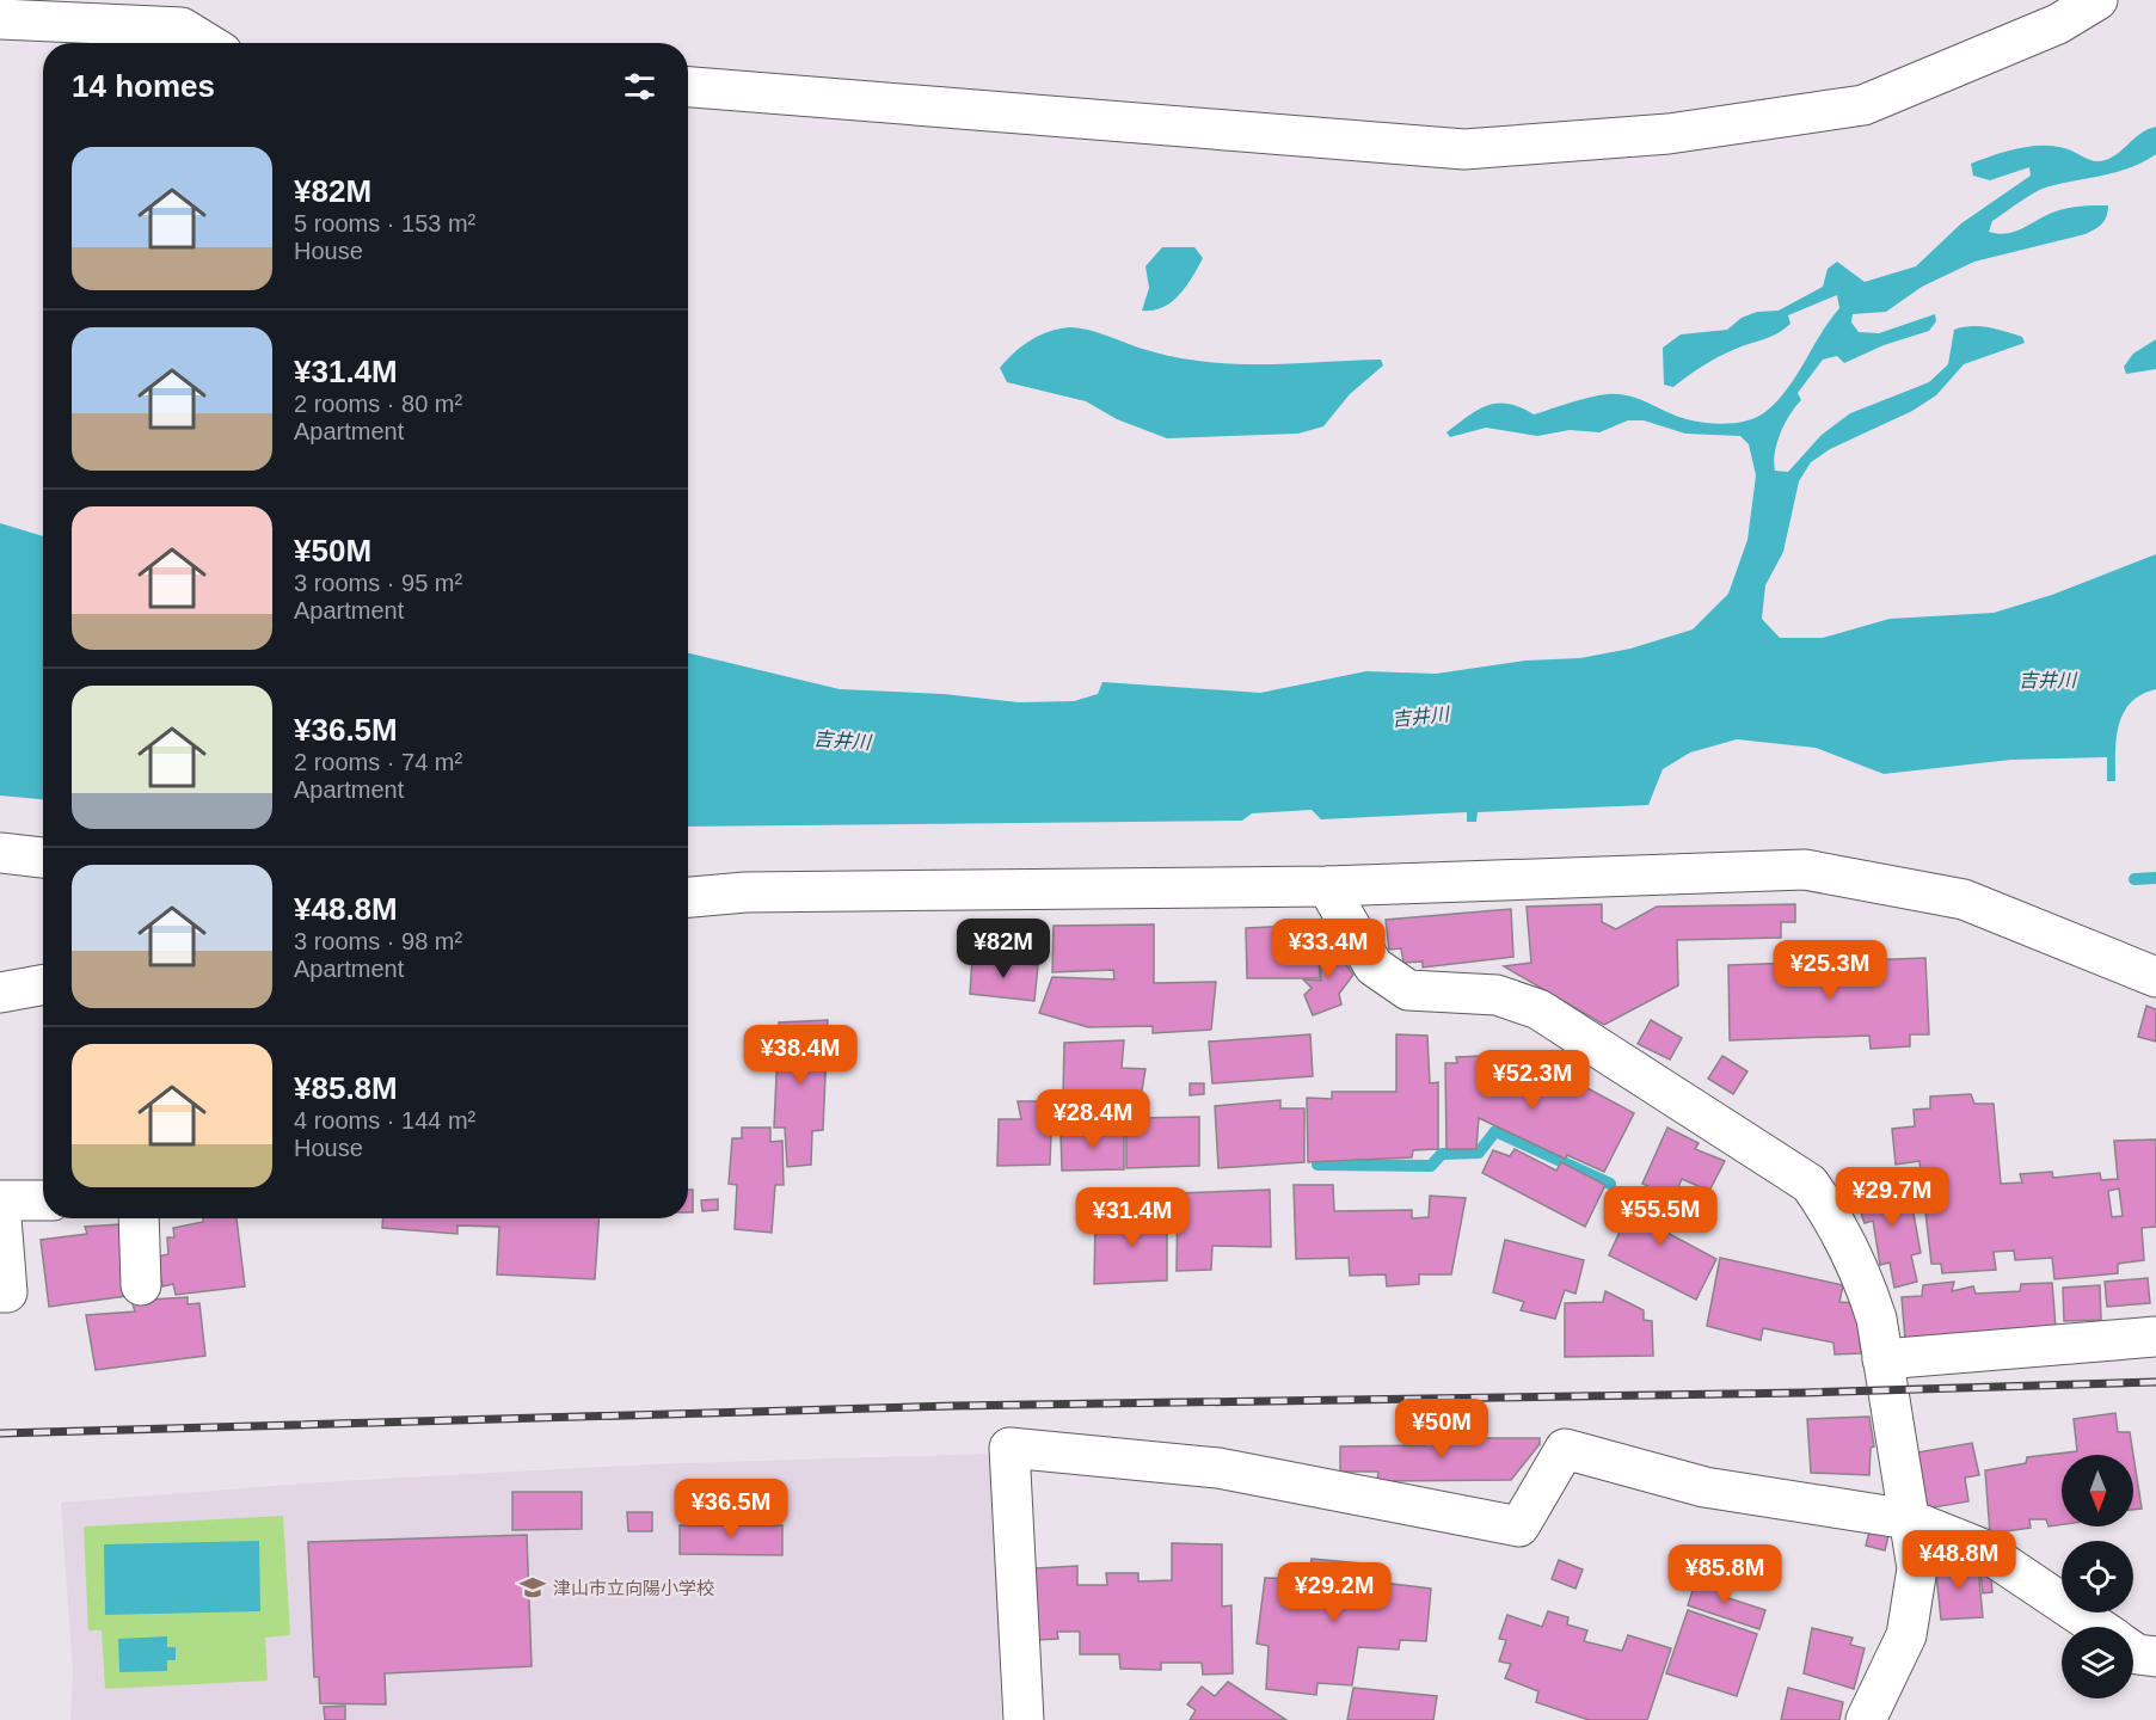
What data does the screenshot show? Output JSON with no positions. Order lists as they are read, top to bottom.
{
  "water": ["吉井川"],
  "places": {
    "school or university": ["津山市立向陽小学校"]
  },
  "north": "bottom",
  "page": {
    "heading": "14 homes",
    "list": [
      {
        "name": "¥82M",
        "note": "5 rooms · 153 m² · House"
      },
      {
        "name": "¥31.4M",
        "note": "2 rooms · 80 m² · Apartment"
      },
      {
        "name": "¥50M",
        "note": "3 rooms · 95 m² · Apartment"
      },
      {
        "name": "¥36.5M",
        "note": "2 rooms · 74 m² · Apartment"
      },
      {
        "name": "¥48.8M",
        "note": "3 rooms · 98 m² · Apartment"
      },
      {
        "name": "¥85.8M",
        "note": "4 rooms · 144 m² · House"
      }
    ],
    "price": [
      "¥82M",
      "¥33.4M",
      "¥25.3M",
      "¥38.4M",
      "¥52.3M",
      "¥28.4M",
      "¥29.7M",
      "¥55.5M",
      "¥31.4M",
      "¥50M",
      "¥36.5M",
      "¥48.8M",
      "¥85.8M",
      "¥29.2M"
    ]
  }
}
